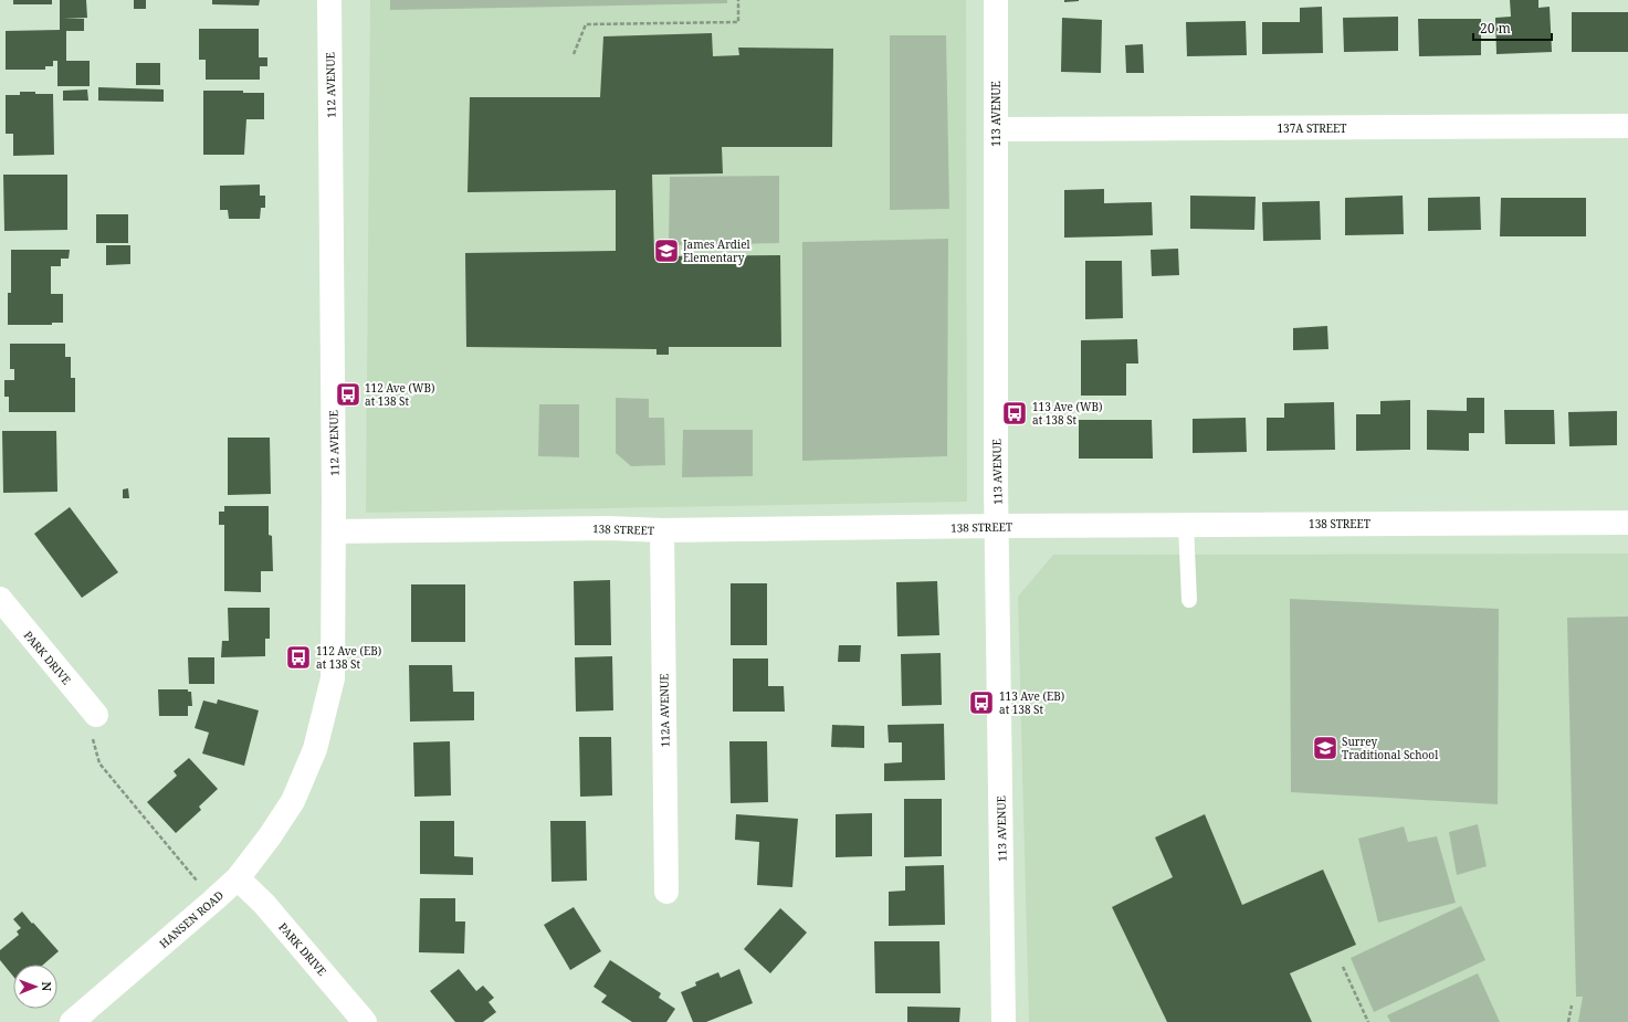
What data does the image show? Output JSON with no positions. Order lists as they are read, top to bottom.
{
  "streets": {
    "street": [
      "112 AVENUE",
      "113 AVENUE",
      "137A STREET",
      "138 STREET",
      "PARK DRIVE",
      "112A AVENUE",
      "HANSEN ROAD"
    ]
  },
  "crossings": [
    ["112 AVENUE", "138 STREET"],
    ["112 AVENUE", "HANSEN ROAD"],
    ["113 AVENUE", "137A STREET"],
    ["113 AVENUE", "138 STREET"],
    ["138 STREET", "112A AVENUE"],
    ["PARK DRIVE", "HANSEN ROAD"]
  ],
  "places": {
    "school or university": ["James Ardiel Elementary", "Surrey Traditional School"],
    "bus stop": [
      "112 Ave (WB) at 138 St",
      "113 Ave (WB) at 138 St",
      "112 Ave (EB) at 138 St",
      "113 Ave (EB) at 138 St"
    ]
  },
  "scale_bar": "20 m",
  "north": "right"
}
